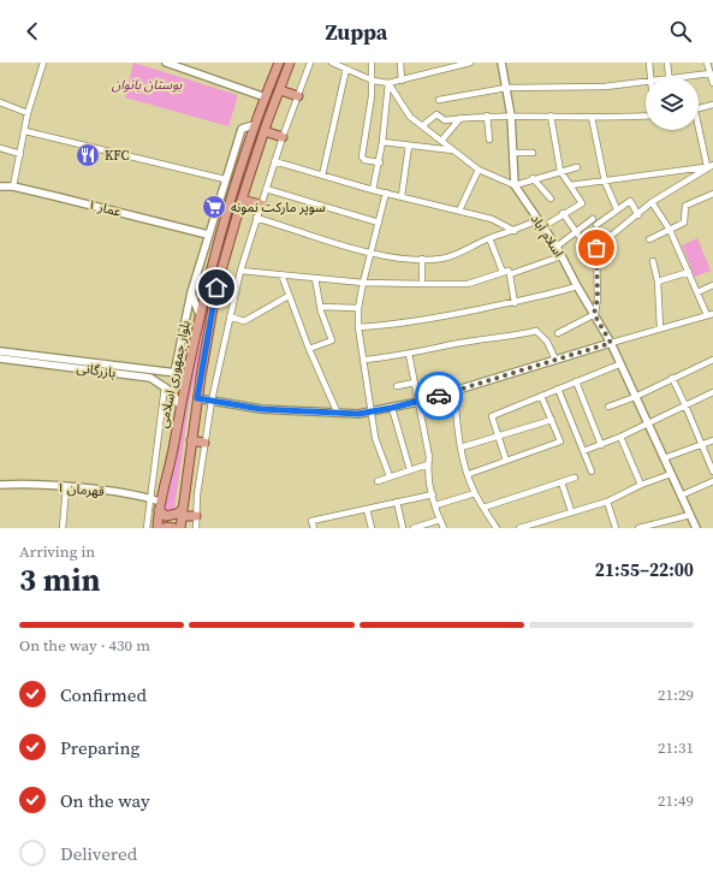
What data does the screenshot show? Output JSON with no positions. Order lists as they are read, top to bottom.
{
  "streets": {
    "main road": ["بلوار جمهوری اسلامی"],
    "street": [
      "عمار ۱",
      "اسلام آباد",
      "بازرگانی",
      "قهرمان ۱"
    ]
  },
  "crossings": [
    ["بازرگانی", "بلوار جمهوری اسلامی"],
    ["بلوار جمهوری اسلامی", "قهرمان ۱"]
  ],
  "parks": ["بوستان بانوان"],
  "places": {
    "restaurant": ["KFC"],
    "supermarket": ["سوپر مارکت نمونه"]
  },
  "page": {
    "header": "Zuppa",
    "heading": ["3 min", "Arriving in", "21:55–22:00"],
    "bar": "On the way · 430 m",
    "list": [
      ["Confirmed", "21:29"],
      ["Preparing", "21:31"],
      ["On the way", "21:49"],
      "Delivered"
    ]
  }
}
